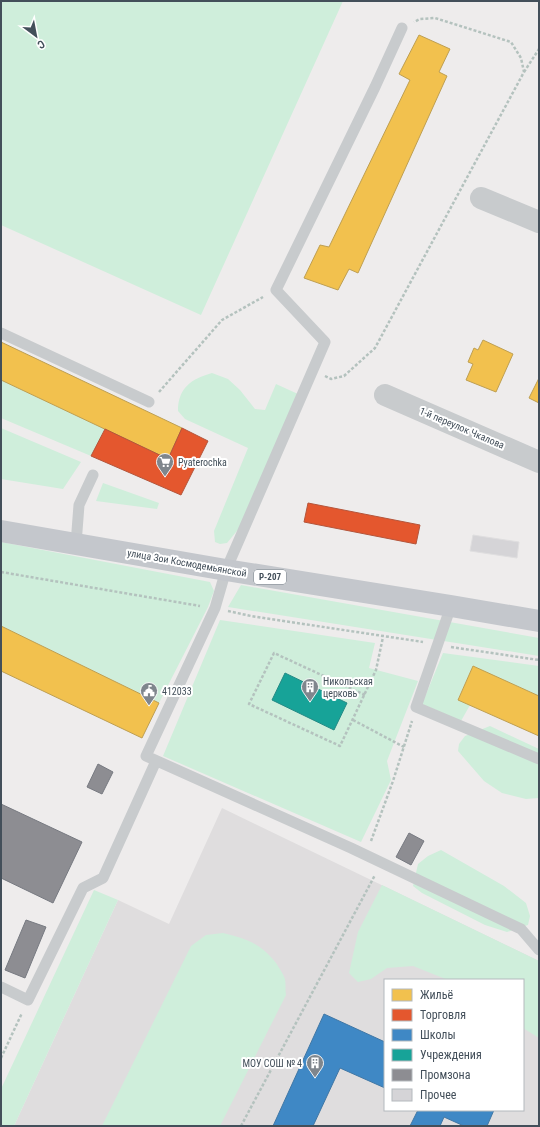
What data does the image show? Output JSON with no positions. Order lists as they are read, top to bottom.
{
  "streets": {
    "main road": ["улица Зои Космодемьянской", "Р-207"],
    "street": ["1-й переулок Чкалова"]
  },
  "places": {
    "supermarket": ["Pyaterochka"],
    "building": ["Никольская церковь", "МОУ СОШ № 4"],
    "public building": ["412033"]
  },
  "legend": [
    "Жильё",
    "Торговля",
    "Школы",
    "Учреждения",
    "Промзона",
    "Прочее"
  ],
  "north": "bottom right"
}
